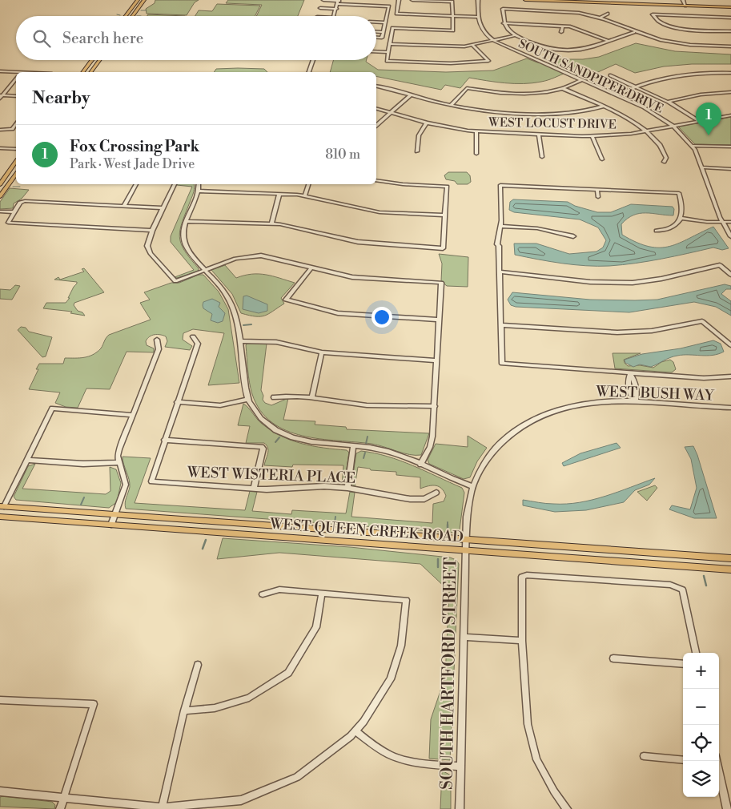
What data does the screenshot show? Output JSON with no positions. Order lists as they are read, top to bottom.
{
  "streets": {
    "main road": ["WEST QUEEN CREEK ROAD"],
    "street": [
      "SOUTH SANDPIPER DRIVE",
      "WEST LOCUST DRIVE",
      "WEST BUSH WAY",
      "WEST WISTERIA PLACE",
      "SOUTH HARTFORD STREET"
    ]
  },
  "crossings": [
    ["SOUTH SANDPIPER DRIVE", "WEST LOCUST DRIVE"],
    ["WEST BUSH WAY", "WEST QUEEN CREEK ROAD"],
    ["WEST BUSH WAY", "SOUTH HARTFORD STREET"],
    ["WEST QUEEN CREEK ROAD", "SOUTH HARTFORD STREET"]
  ],
  "page": {
    "search": "Search here",
    "heading": "Nearby",
    "pins": "1",
    "list": [
      {
        "mark": "1",
        "name": "Fox Crossing Park",
        "note": "Park · West Jade Drive",
        "value": "810 m"
      }
    ],
    "map_buttons": ["+", "−"]
  }
}
